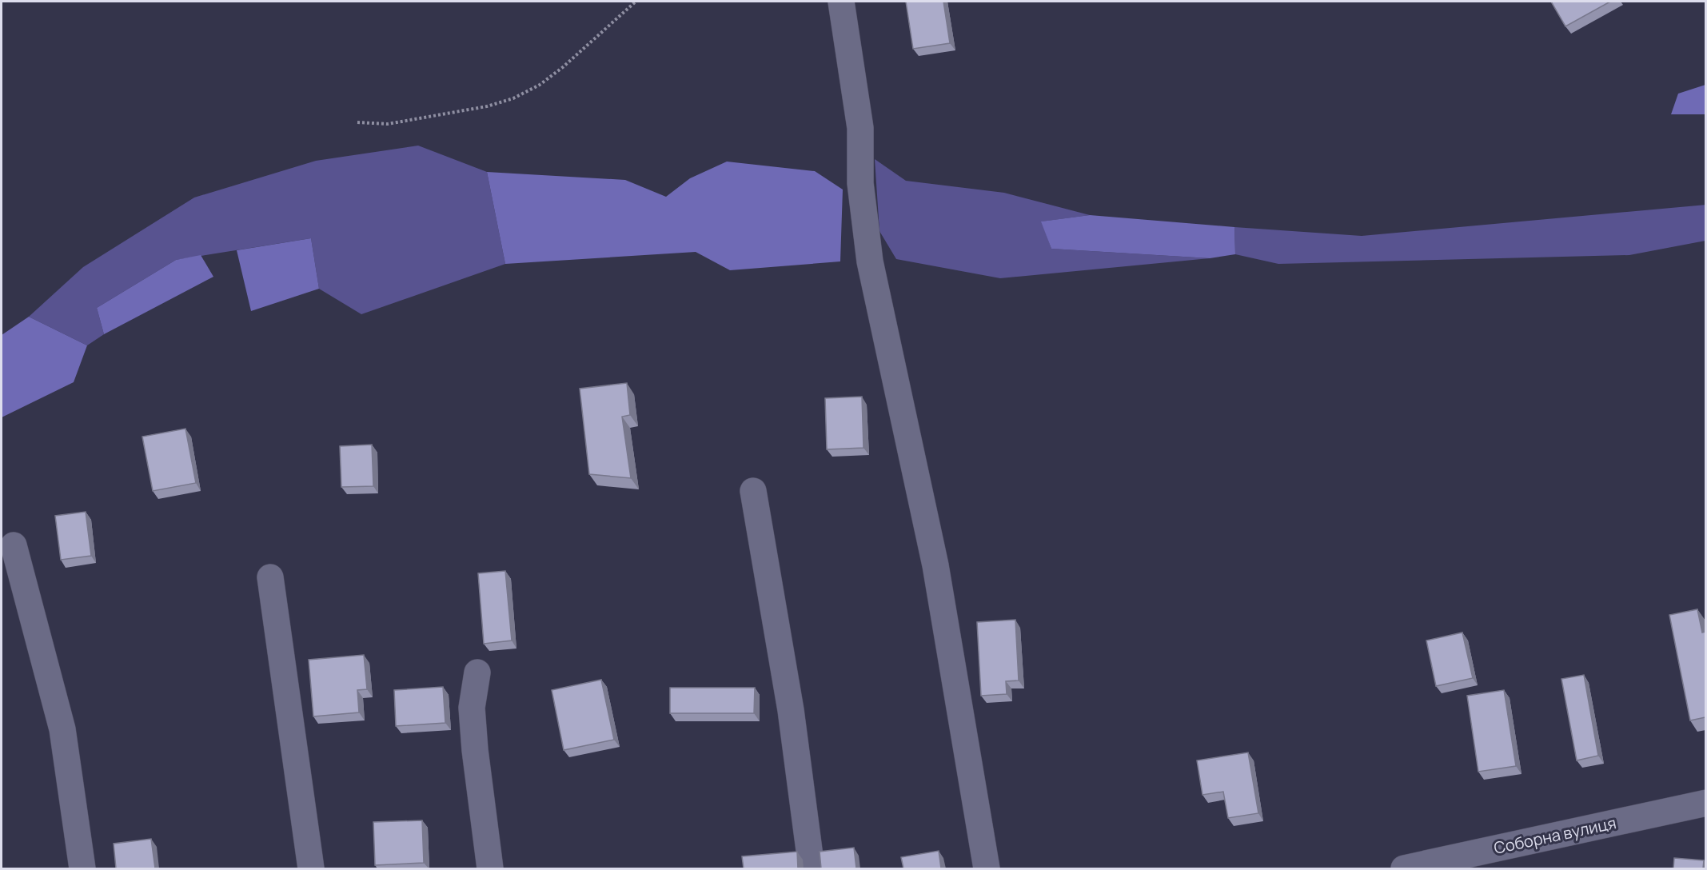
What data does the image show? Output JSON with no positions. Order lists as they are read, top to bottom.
{
  "streets": {
    "street": ["Соборна вулиця"]
  }
}
